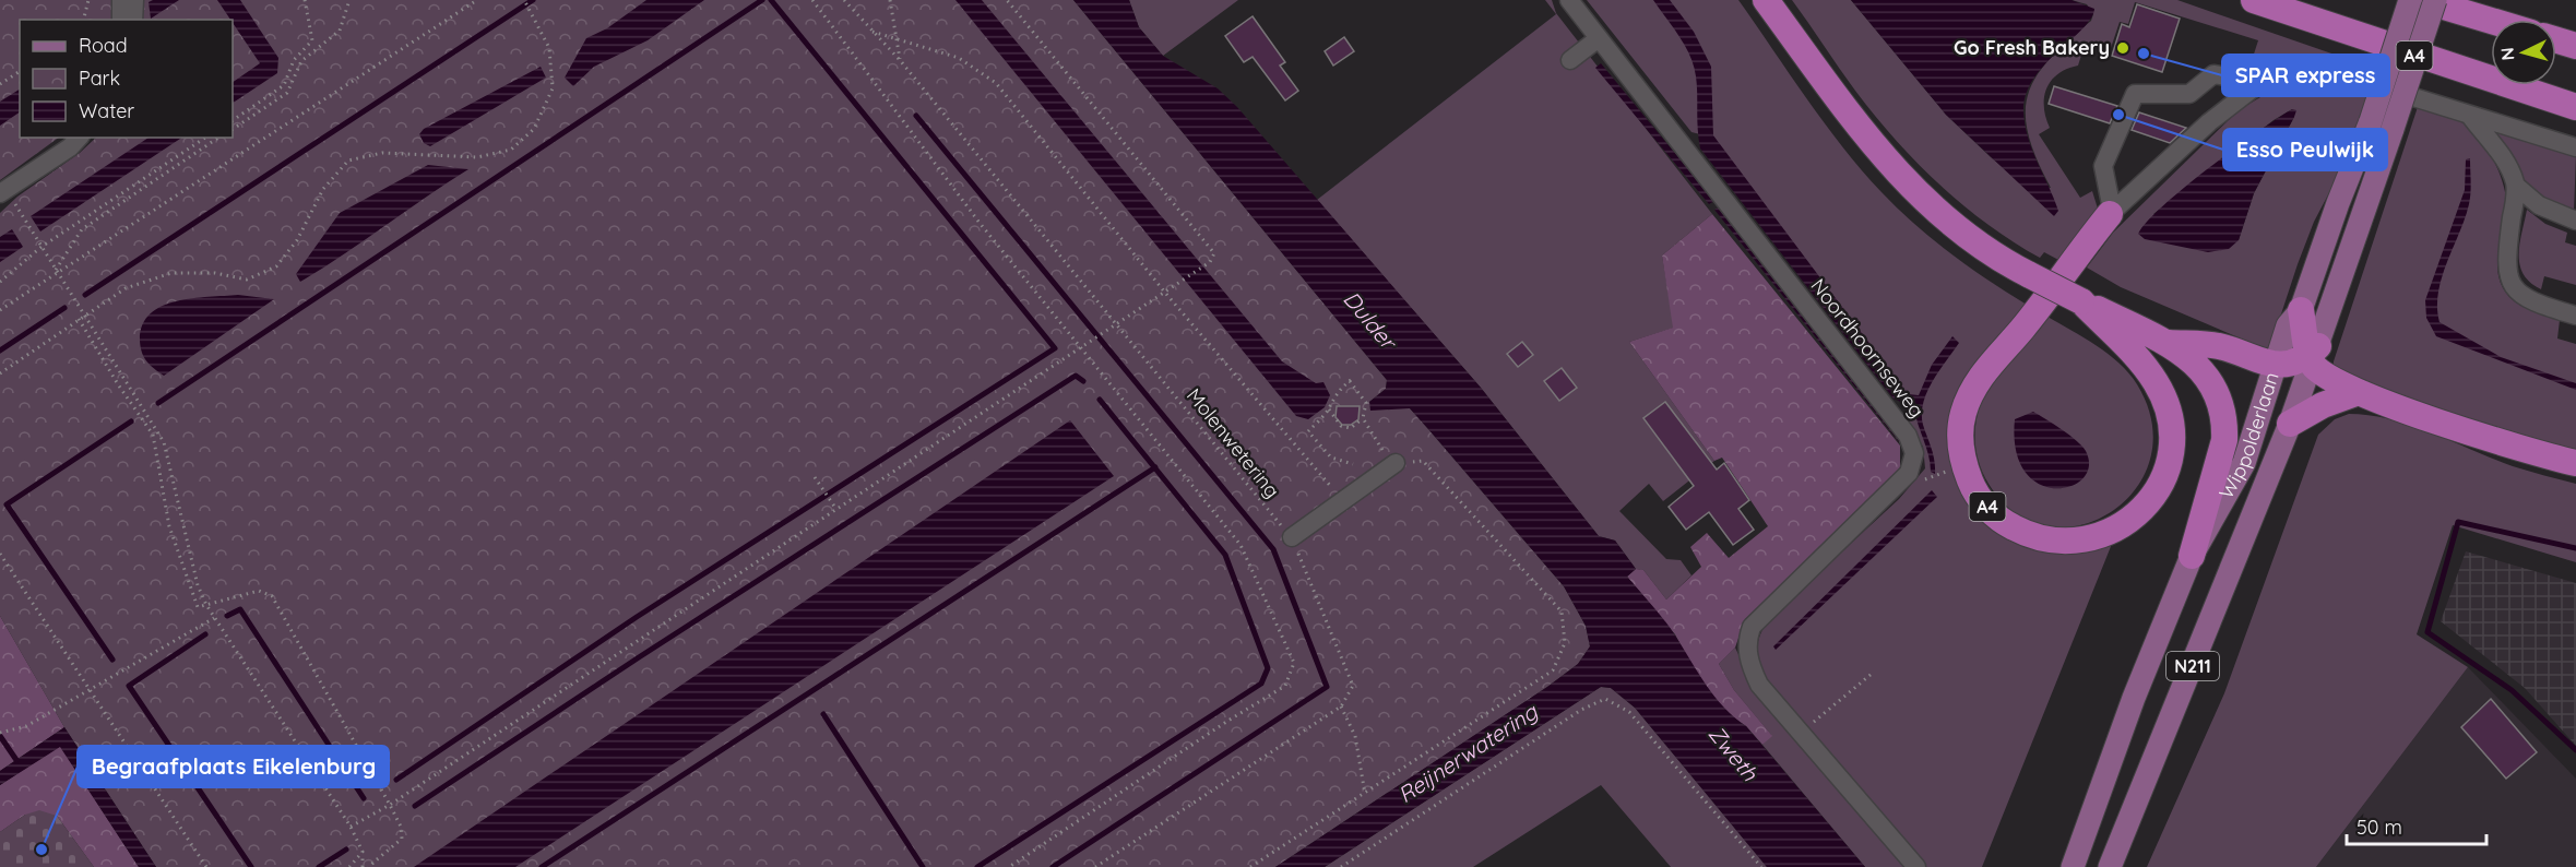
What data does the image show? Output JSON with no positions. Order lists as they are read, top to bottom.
{
  "streets": {
    "highway": ["A4"],
    "main road": ["Wippolderlaan", "N211"],
    "street": ["Noordhoornseweg"],
    "path": ["Molenwetering"]
  },
  "crossings": [
    ["A4", "Wippolderlaan"]
  ],
  "water": ["Dulder", "Reijnerwatering", "Zweth"],
  "places": [
    "Go Fresh Bakery",
    "SPAR express",
    "Esso Peulwijk",
    "Begraafplaats Eikelenburg"
  ],
  "legend": ["Road", "Park", "Water"],
  "scale_bar": "50 m",
  "north": "left"
}
